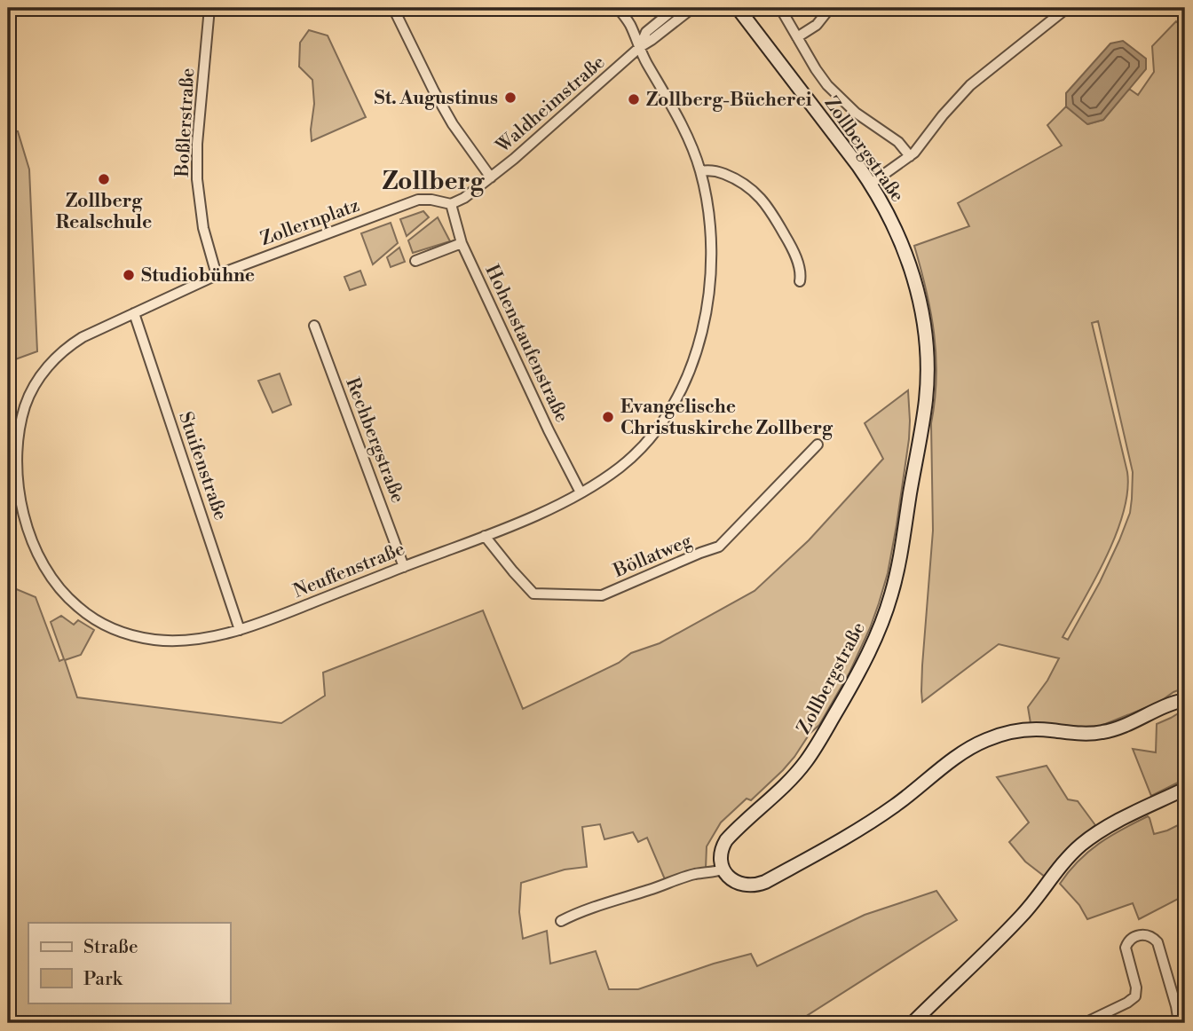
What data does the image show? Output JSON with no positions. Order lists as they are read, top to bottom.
{
  "streets": {
    "main road": ["Zollbergstraße"],
    "street": [
      "Waldheimstraße",
      "Boßlerstraße",
      "Zollernplatz",
      "Hohenstaufenstraße",
      "Rechbergstraße",
      "Stuifenstraße",
      "Böllatweg",
      "Neuffenstraße"
    ]
  },
  "crossings": [
    ["Waldheimstraße", "Zollernplatz"],
    ["Waldheimstraße", "Hohenstaufenstraße"],
    ["Waldheimstraße", "Neuffenstraße"],
    ["Boßlerstraße", "Zollernplatz"],
    ["Boßlerstraße", "Neuffenstraße"],
    ["Zollernplatz", "Hohenstaufenstraße"],
    ["Zollernplatz", "Neuffenstraße"],
    ["Hohenstaufenstraße", "Neuffenstraße"],
    ["Rechbergstraße", "Neuffenstraße"],
    ["Stuifenstraße", "Neuffenstraße"],
    ["Böllatweg", "Neuffenstraße"]
  ],
  "districts": ["Zollberg"],
  "places": [
    "St. Augustinus",
    "Zollberg-Bücherei",
    "Zollberg Realschule",
    "Studiobühne",
    "Evangelische Christuskirche Zollberg"
  ],
  "legend": ["Straße", "Park"]
}
